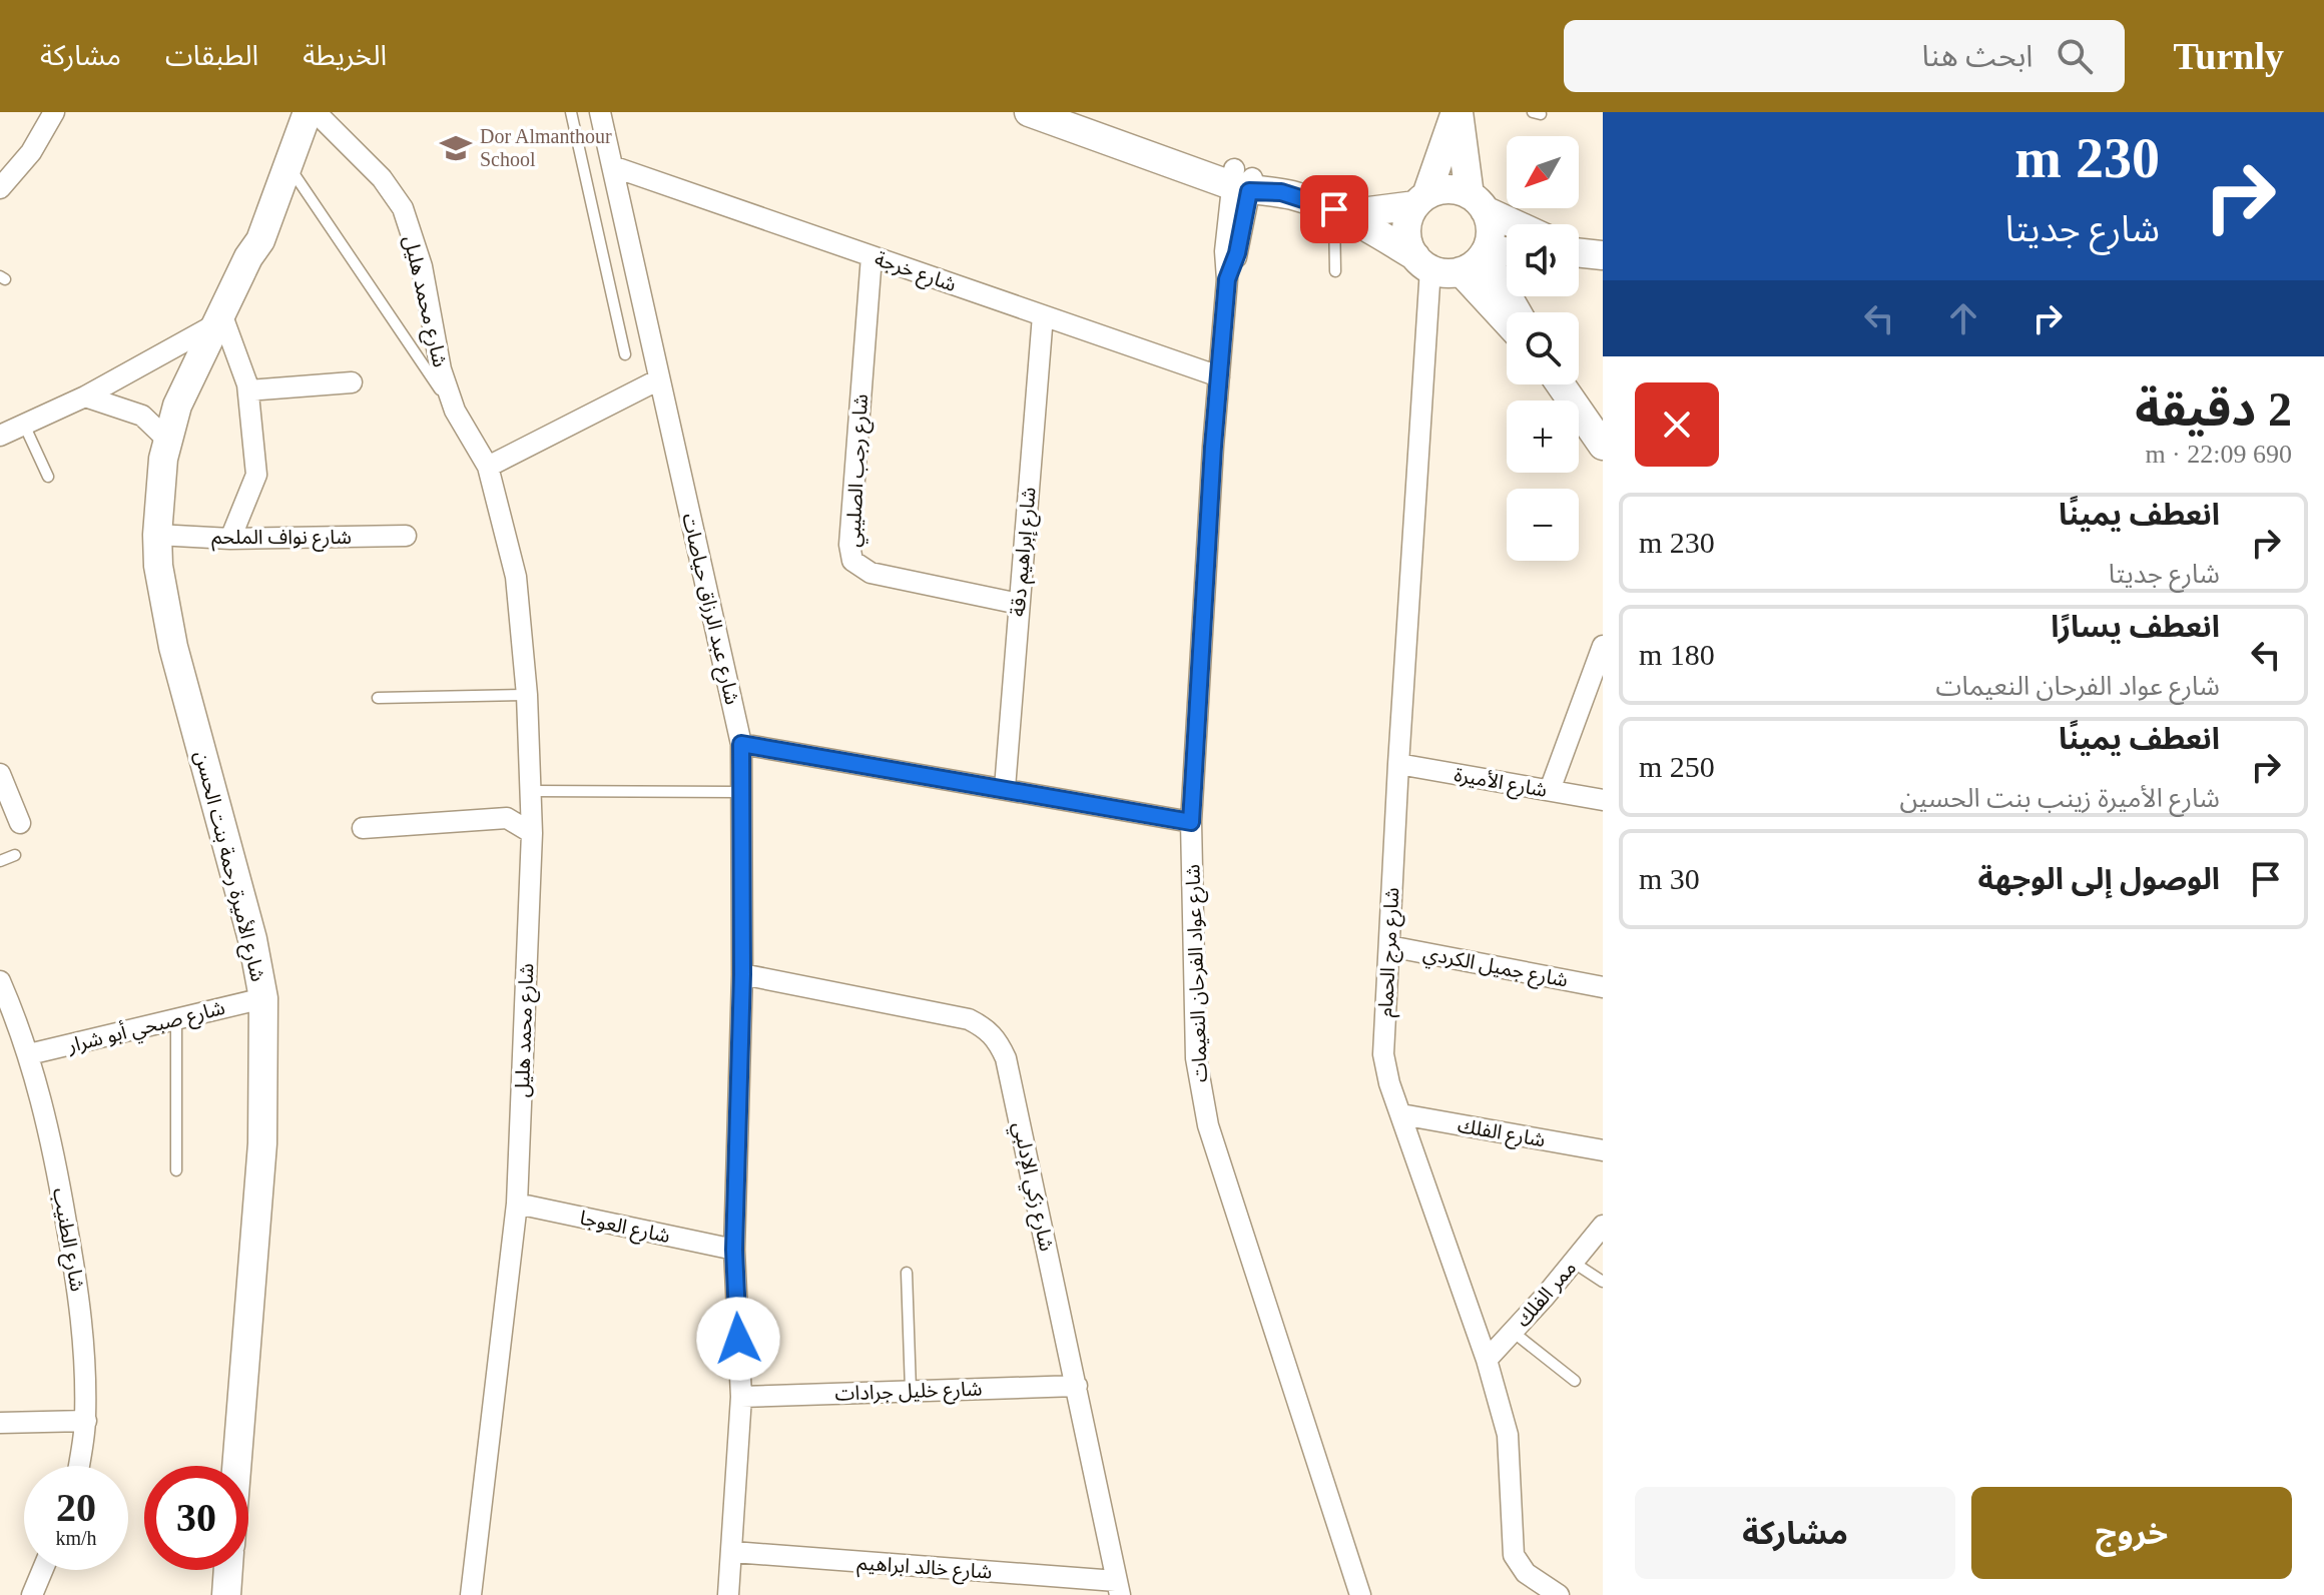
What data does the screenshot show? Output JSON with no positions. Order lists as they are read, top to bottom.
{
  "streets": {
    "street": [
      "شارع خرجة",
      "شارع محمد هليل",
      "شارع رجب الصليبي",
      "شارع نواف الملحم",
      "شارع إبراهيم دقة",
      "شارع عبد الرزاق حياصات",
      "شارع الأميرة",
      "شارع الأميرة رحمة بنت الحسن",
      "شارع مرج الحمام",
      "شارع جميل الكردي",
      "شارع عواد الفرحان النعيمات",
      "شارع صبحي أبو شرار",
      "شارع الفلك",
      "شارع زكي الإدلبي",
      "شارع العوجا",
      "شارع الطنيب",
      "ممر الفلك",
      "شارع خليل جرادات",
      "شارع خالد ابراهيم"
    ]
  },
  "crossings": [
    ["شارع خرجة", "شارع رجب الصليبي"],
    ["شارع خرجة", "شارع إبراهيم دقة"],
    ["شارع خرجة", "شارع عبد الرزاق حياصات"],
    ["شارع خرجة", "شارع عواد الفرحان النعيمات"],
    ["شارع محمد هليل", "شارع العوجا"],
    ["شارع رجب الصليبي", "شارع إبراهيم دقة"],
    ["شارع نواف الملحم", "شارع الأميرة رحمة بنت الحسن"],
    ["شارع عبد الرزاق حياصات", "شارع زكي الإدلبي"],
    ["شارع عبد الرزاق حياصات", "شارع العوجا"],
    ["شارع عبد الرزاق حياصات", "شارع خليل جرادات"],
    ["شارع عبد الرزاق حياصات", "شارع خالد ابراهيم"],
    ["شارع الأميرة", "شارع مرج الحمام"],
    ["شارع الأميرة رحمة بنت الحسن", "شارع صبحي أبو شرار"],
    ["شارع مرج الحمام", "شارع جميل الكردي"],
    ["شارع مرج الحمام", "شارع الفلك"],
    ["شارع مرج الحمام", "ممر الفلك"],
    ["شارع صبحي أبو شرار", "شارع الطنيب"],
    ["شارع زكي الإدلبي", "شارع خليل جرادات"],
    ["شارع زكي الإدلبي", "شارع خالد ابراهيم"]
  ],
  "places": {
    "school or university": ["Dor Almanthour School"]
  },
  "north": "bottom left",
  "page": {
    "header": "Turnly",
    "search": "ابحث هنا",
    "nav": ["الخريطة", "الطبقات", "مشاركة"],
    "turn": ["230 m", "شارع جديتا"],
    "map_buttons": ["+", "−"],
    "heading": ["2 دقيقة", "690 m · 22:09"],
    "list": [
      {
        "name": "انعطف يمينًا",
        "note": "شارع جديتا",
        "value": "230 m"
      },
      {
        "name": "انعطف يسارًا",
        "note": "شارع عواد الفرحان النعيمات",
        "value": "180 m"
      },
      {
        "name": "انعطف يمينًا",
        "note": "شارع الأميرة زينب بنت الحسين",
        "value": "250 m"
      },
      {
        "name": "الوصول إلى الوجهة",
        "value": "30 m"
      }
    ],
    "speed": "20 km/h",
    "limit": "30",
    "buttons": ["خروج", "مشاركة"]
  }
}
